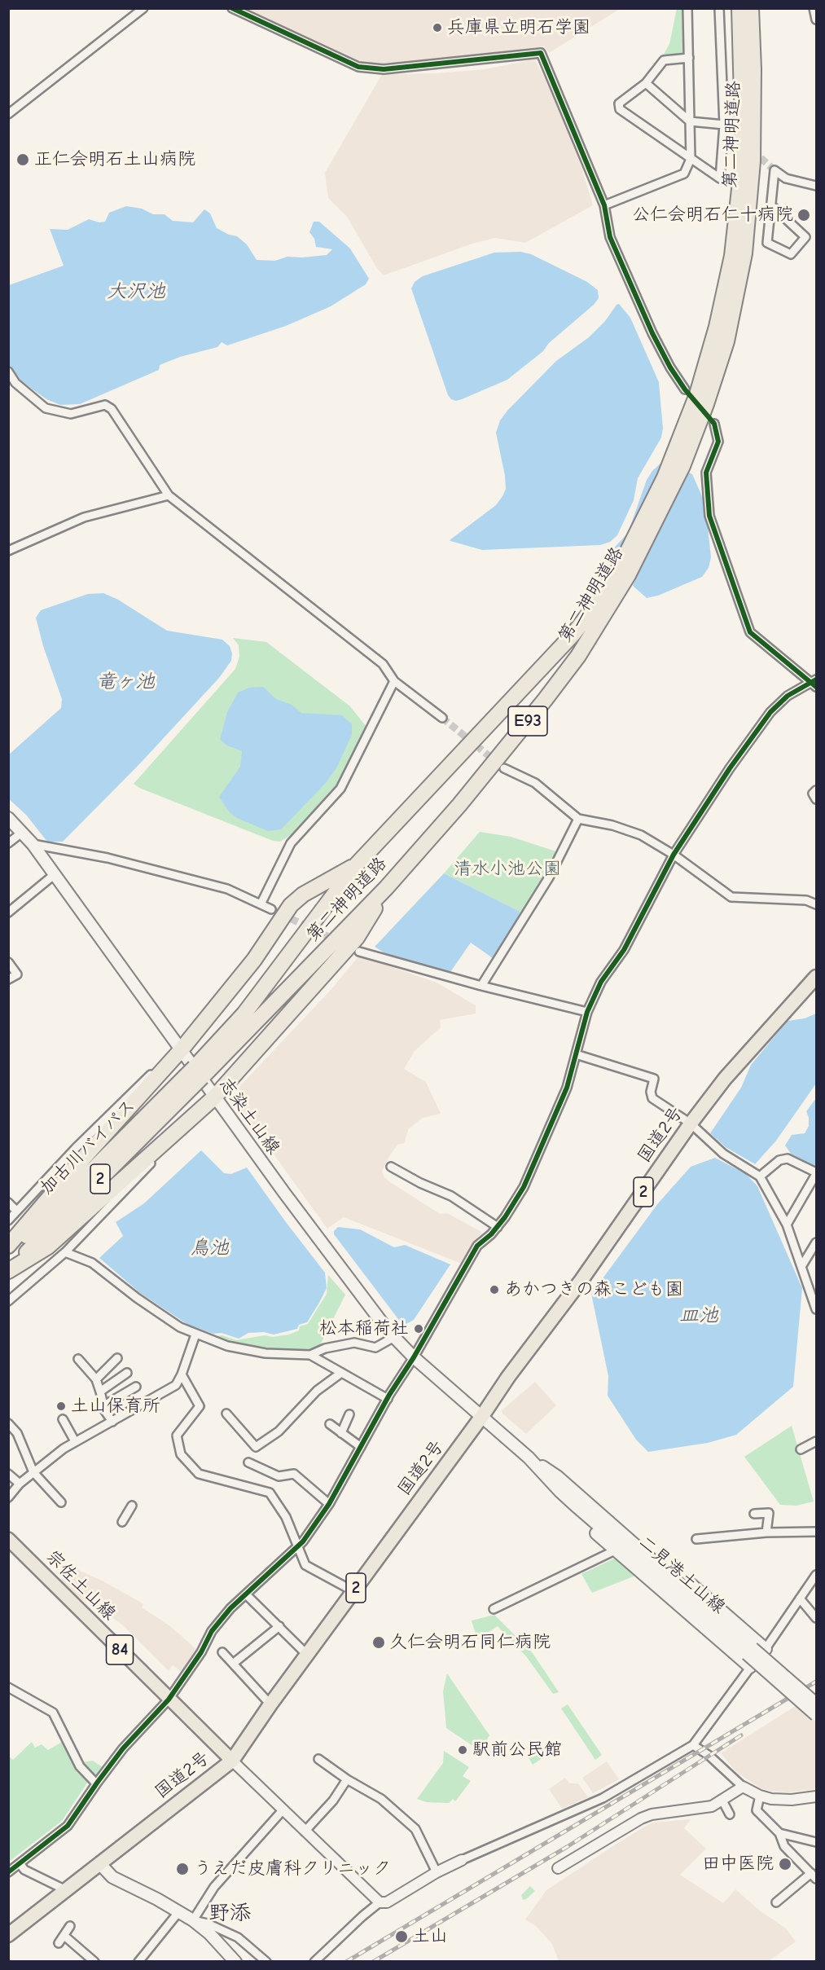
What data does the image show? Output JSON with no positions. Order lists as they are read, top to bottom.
{
  "streets": {
    "highway": [
      "第二神明道路",
      "E93",
      "国道2号",
      "加古川バイパス",
      "2"
    ],
    "main road": [
      "志染土山線",
      "二見港土山線",
      "宗佐土山線",
      "84"
    ]
  },
  "crossings": [
    ["第二神明道路", "加古川バイパス"],
    ["志染土山線", "国道2号"],
    ["志染土山線", "二見港土山線"],
    ["国道2号", "二見港土山線"],
    ["国道2号", "宗佐土山線"]
  ],
  "districts": ["野添"],
  "water": [
    "大沢池",
    "竜ヶ池",
    "鳥池",
    "皿池"
  ],
  "parks": ["清水小池公園"],
  "places": [
    "兵庫県立明石学園",
    "正仁会明石土山病院",
    "公仁会明石仁十病院",
    "あかつきの森こども園",
    "松本稲荷社",
    "土山保育所",
    "久仁会明石同仁病院",
    "駅前公民館",
    "田中医院",
    "うえだ皮膚科クリニック",
    "土山"
  ]
}
